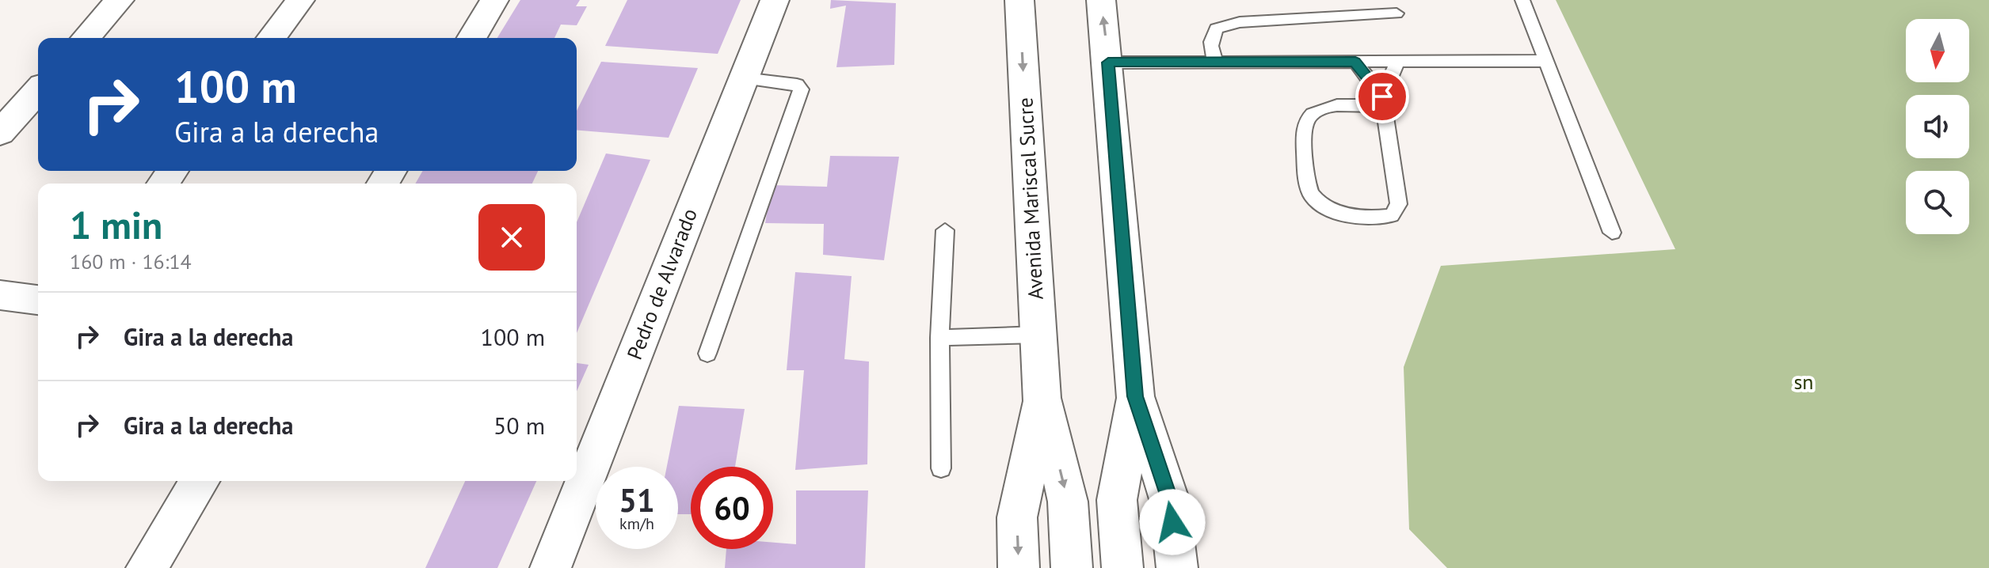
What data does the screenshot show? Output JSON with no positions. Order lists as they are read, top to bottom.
{
  "streets": {
    "main road": ["Avenida Mariscal Sucre", "Pedro de Alvarado"]
  },
  "parks": ["sn"],
  "north": "bottom",
  "page": {
    "turn": ["100 m", "Gira a la derecha"],
    "heading": ["1 min", "160 m · 16:14"],
    "list": [
      {
        "name": "Gira a la derecha",
        "value": "100 m"
      },
      {
        "name": "Gira a la derecha",
        "value": "50 m"
      }
    ],
    "speed": "51 km/h",
    "limit": "60"
  }
}
